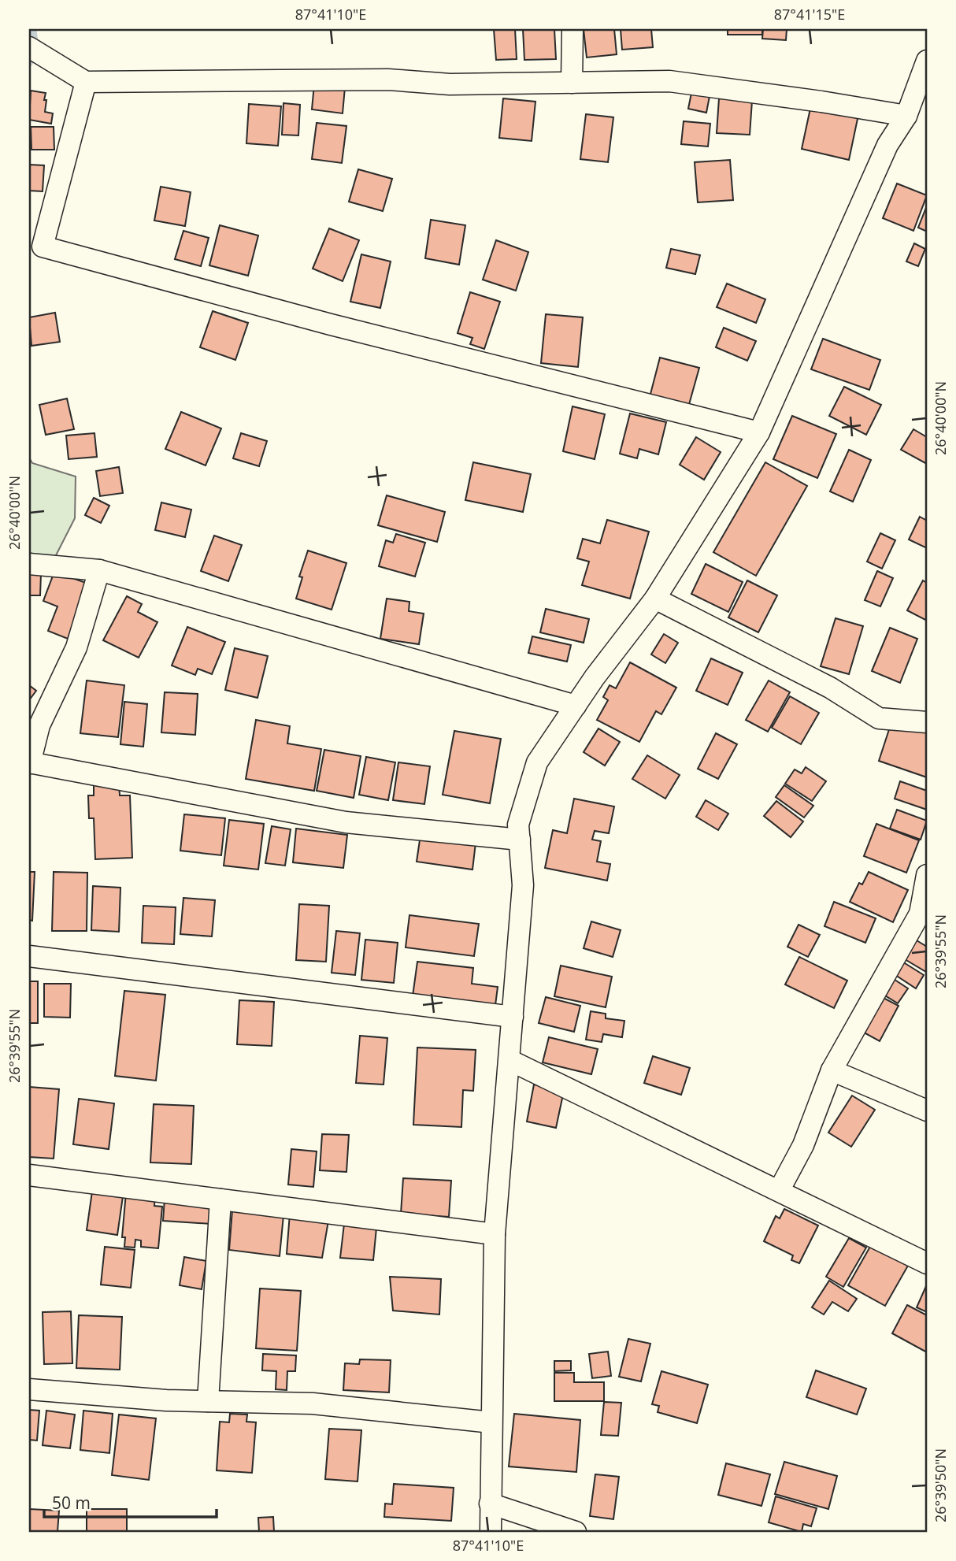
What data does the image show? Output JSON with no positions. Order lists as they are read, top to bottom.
{
  "scale_bar": "50 m",
  "coordinates": [
    "87°41'10\"E",
    "87°41'15\"E",
    "26°40'00\"N",
    "26°39'55\"N",
    "26°39'50\"N"
  ]
}
